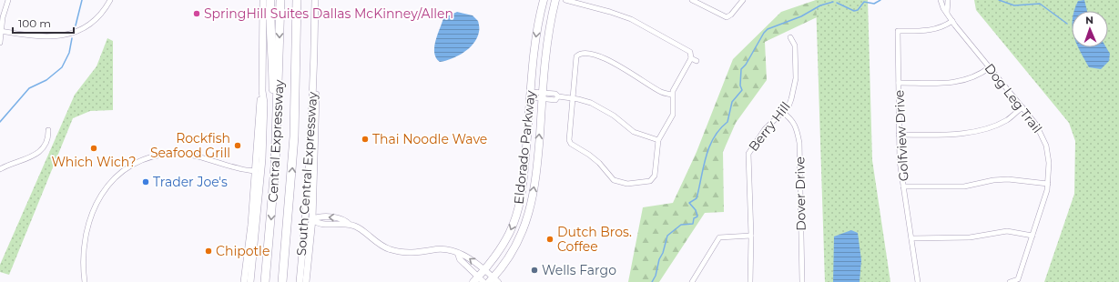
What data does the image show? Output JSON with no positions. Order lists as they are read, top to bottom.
{
  "streets": {
    "highway": ["Central Expressway"],
    "main road": ["Eldorado Parkway", "South Central Expressway"],
    "street": [
      "Dog Leg Trail",
      "Berry Hill",
      "Golfview Drive",
      "Dover Drive"
    ]
  },
  "crossings": [
    ["Dog Leg Trail", "Golfview Drive"],
    ["Berry Hill", "Dover Drive"]
  ],
  "places": [
    "SpringHill Suites Dallas McKinney/Allen",
    "Thai Noodle Wave",
    "Rockfish Seafood Grill",
    "Which Wich?",
    "Trader Joe's",
    "Dutch Bros. Coffee",
    "Chipotle",
    "Wells Fargo"
  ],
  "scale_bar": "100 m",
  "north": "top"
}
